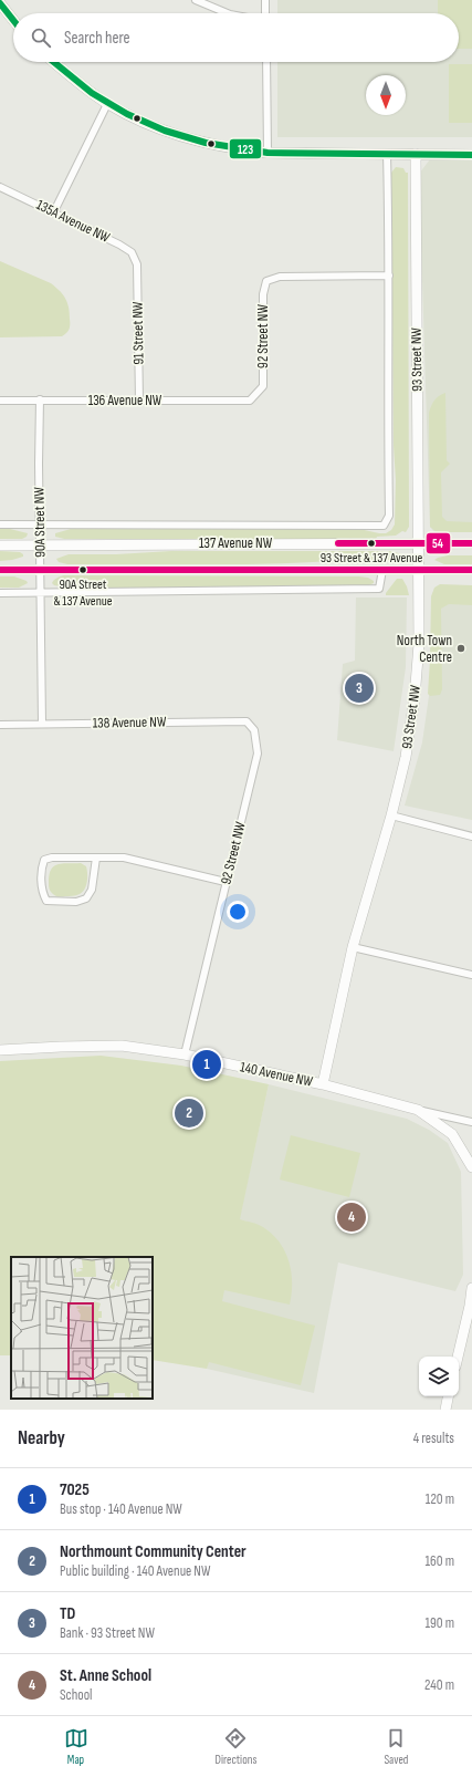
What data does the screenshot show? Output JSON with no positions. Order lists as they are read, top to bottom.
{
  "streets": {
    "street": [
      "135A Avenue NW",
      "91 Street NW",
      "92 Street NW",
      "93 Street NW",
      "136 Avenue NW",
      "90A Street NW",
      "137 Avenue NW",
      "138 Avenue NW",
      "140 Avenue NW"
    ]
  },
  "crossings": [
    ["135A Avenue NW", "91 Street NW"],
    ["91 Street NW", "136 Avenue NW"],
    ["92 Street NW", "93 Street NW"],
    ["92 Street NW", "136 Avenue NW"],
    ["92 Street NW", "138 Avenue NW"],
    ["92 Street NW", "140 Avenue NW"],
    ["93 Street NW", "137 Avenue NW"],
    ["93 Street NW", "140 Avenue NW"],
    ["136 Avenue NW", "90A Street NW"],
    ["90A Street NW", "137 Avenue NW"],
    ["90A Street NW", "138 Avenue NW"]
  ],
  "places": ["93 Street & 137 Avenue", "90A Street & 137 Avenue", "North Town Centre"],
  "lines": ["transit line 123", "transit line 54"],
  "north": "bottom",
  "page": {
    "search": "Search here",
    "pins": [
      "3",
      "1",
      "2",
      "4"
    ],
    "heading": ["Nearby", "4 results"],
    "list": [
      {
        "mark": "1",
        "name": "7025",
        "note": "Bus stop · 140 Avenue NW",
        "value": "120 m"
      },
      {
        "mark": "2",
        "name": "Northmount Community Center",
        "note": "Public building · 140 Avenue NW",
        "value": "160 m"
      },
      {
        "mark": "3",
        "name": "TD",
        "note": "Bank · 93 Street NW",
        "value": "190 m"
      },
      {
        "mark": "4",
        "name": "St. Anne School",
        "note": "School",
        "value": "240 m"
      }
    ],
    "nav": ["Map", "Directions", "Saved"]
  }
}
